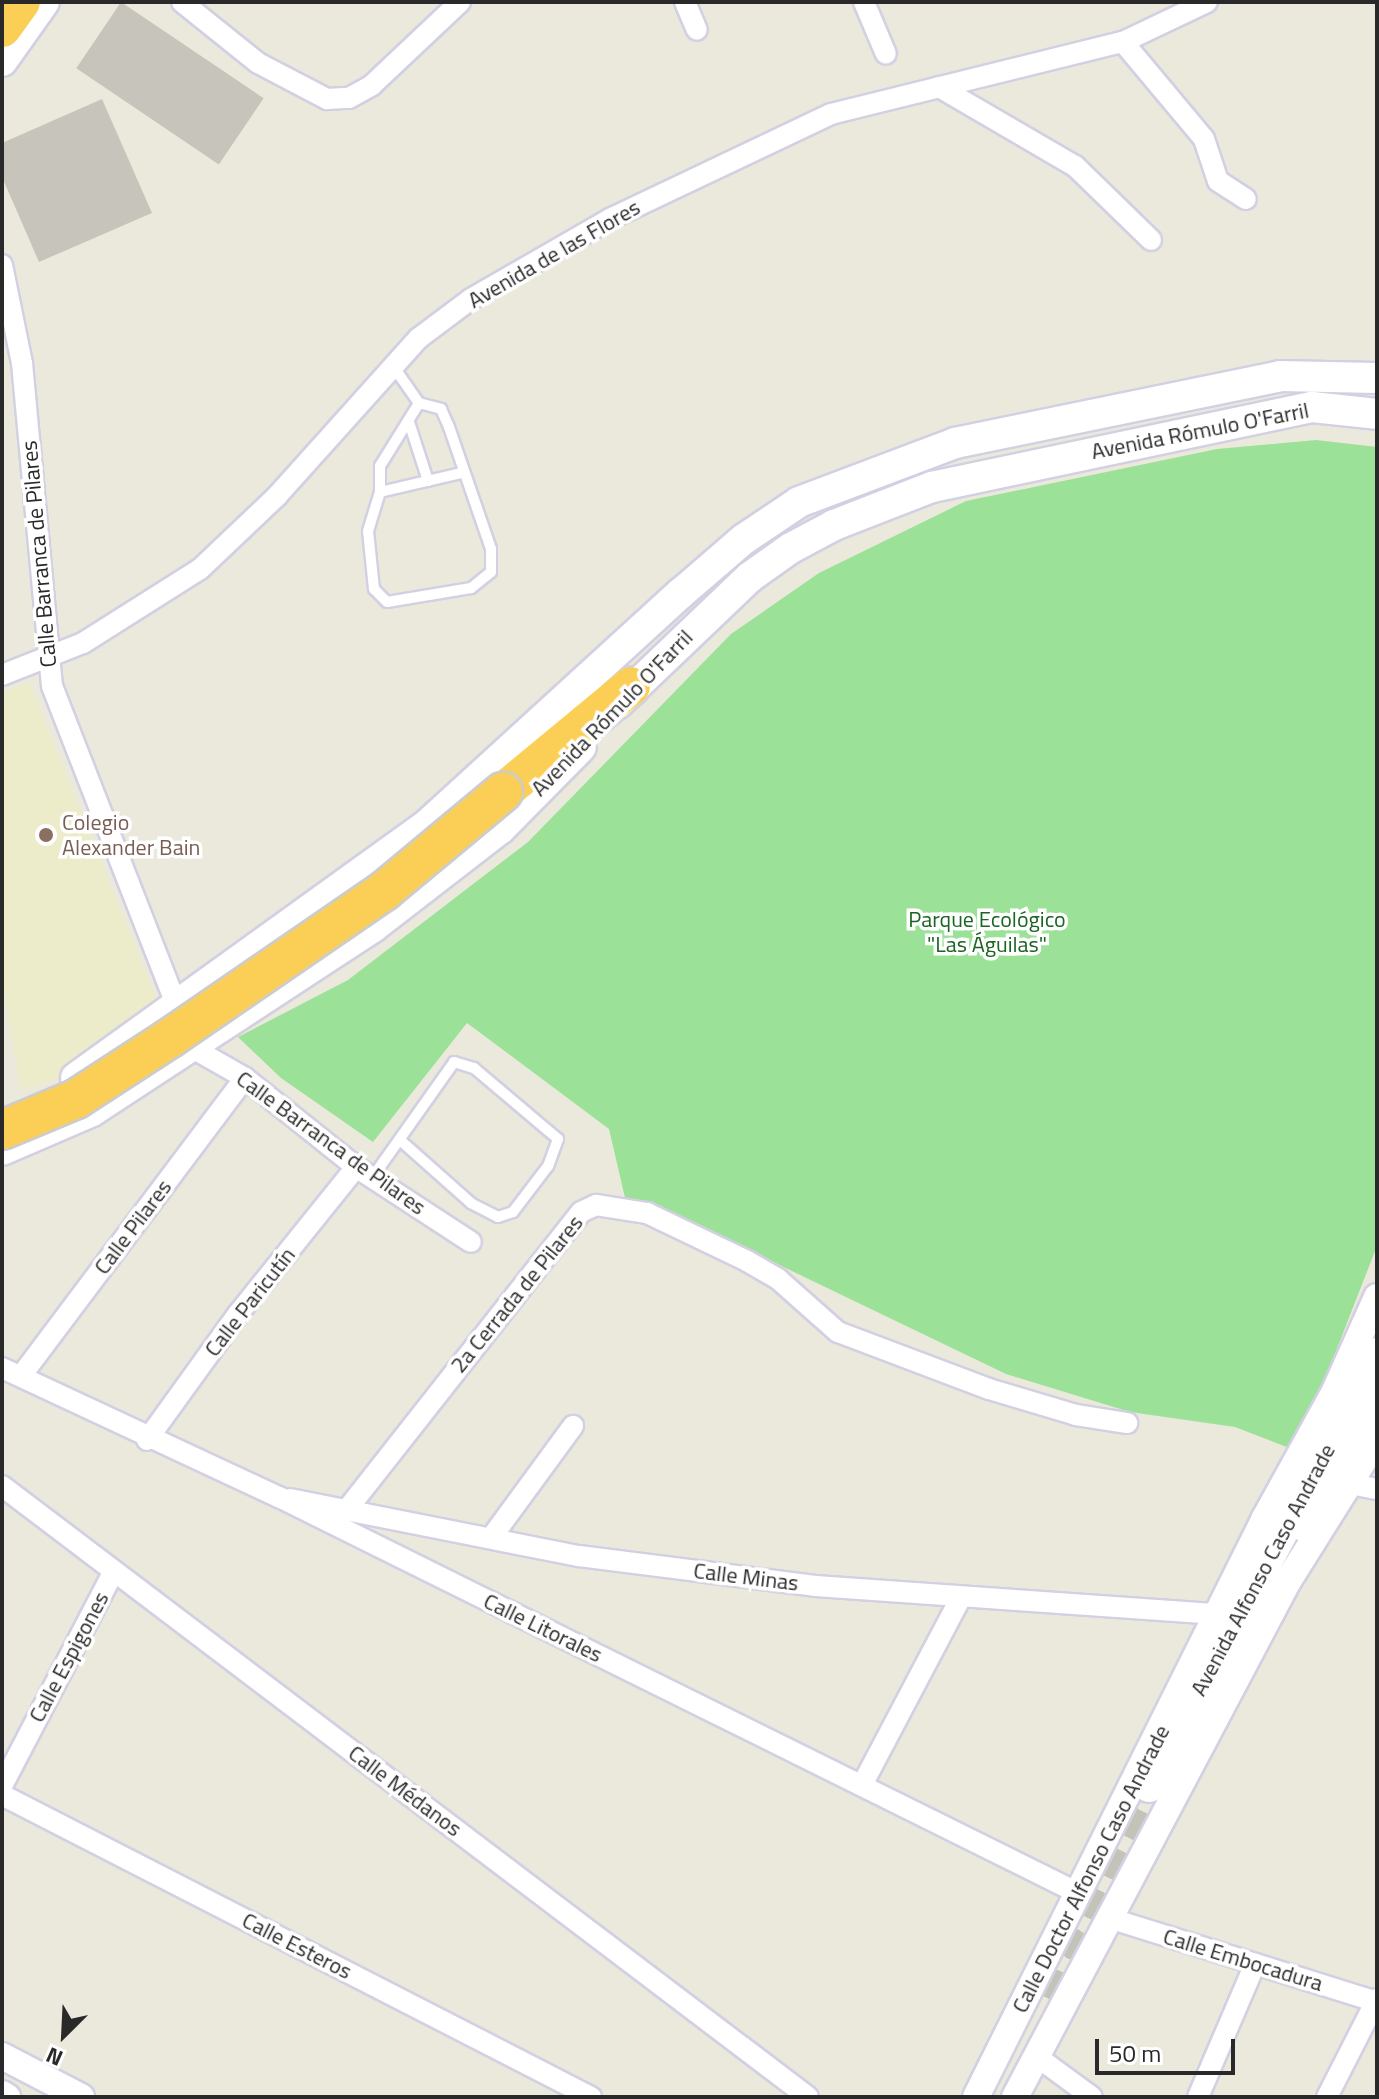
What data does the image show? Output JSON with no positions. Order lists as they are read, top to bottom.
{
  "streets": {
    "main road": ["Avenida Rómulo O'Farril", "Avenida Alfonso Caso Andrade"],
    "street": [
      "Avenida de las Flores",
      "Calle Barranca de Pilares",
      "Calle Pilares",
      "2a Cerrada de Pilares",
      "Calle Paricutín",
      "Calle Minas",
      "Calle Litorales",
      "Calle Espigones",
      "Calle Médanos",
      "Calle Doctor Alfonso Caso Andrade",
      "Calle Esteros",
      "Calle Embocadura"
    ]
  },
  "crossings": [
    ["Avenida de las Flores", "Calle Barranca de Pilares"],
    ["Avenida Rómulo O'Farril", "Calle Barranca de Pilares"],
    ["Calle Barranca de Pilares", "Calle Pilares"],
    ["Calle Barranca de Pilares", "Calle Paricutín"],
    ["Calle Pilares", "Calle Litorales"],
    ["2a Cerrada de Pilares", "Calle Minas"],
    ["Calle Paricutín", "Calle Litorales"],
    ["Calle Minas", "Calle Litorales"],
    ["Calle Minas", "Calle Doctor Alfonso Caso Andrade"],
    ["Calle Litorales", "Calle Doctor Alfonso Caso Andrade"],
    ["Calle Espigones", "Calle Médanos"],
    ["Calle Doctor Alfonso Caso Andrade", "Calle Embocadura"]
  ],
  "parks": ["Parque Ecológico \"Las Águilas\""],
  "places": ["Colegio Alexander Bain"],
  "scale_bar": "50 m",
  "north": "bottom left"
}
